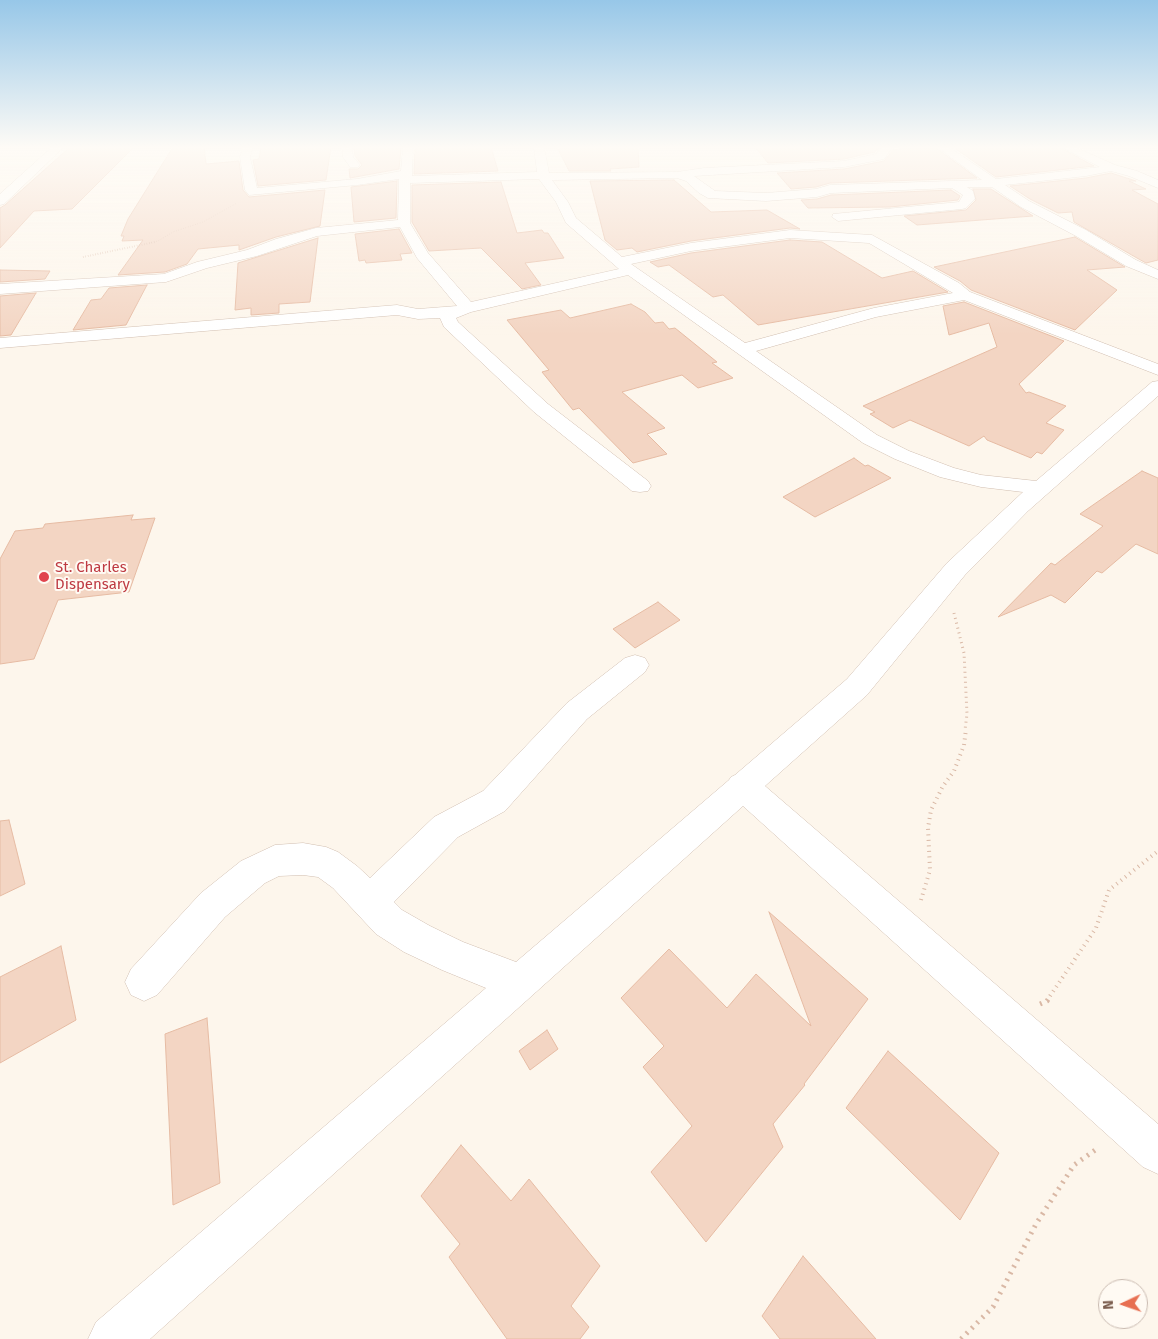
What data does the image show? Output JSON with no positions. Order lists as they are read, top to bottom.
{
  "places": ["St. Charles Dispensary"],
  "north": "left"
}
